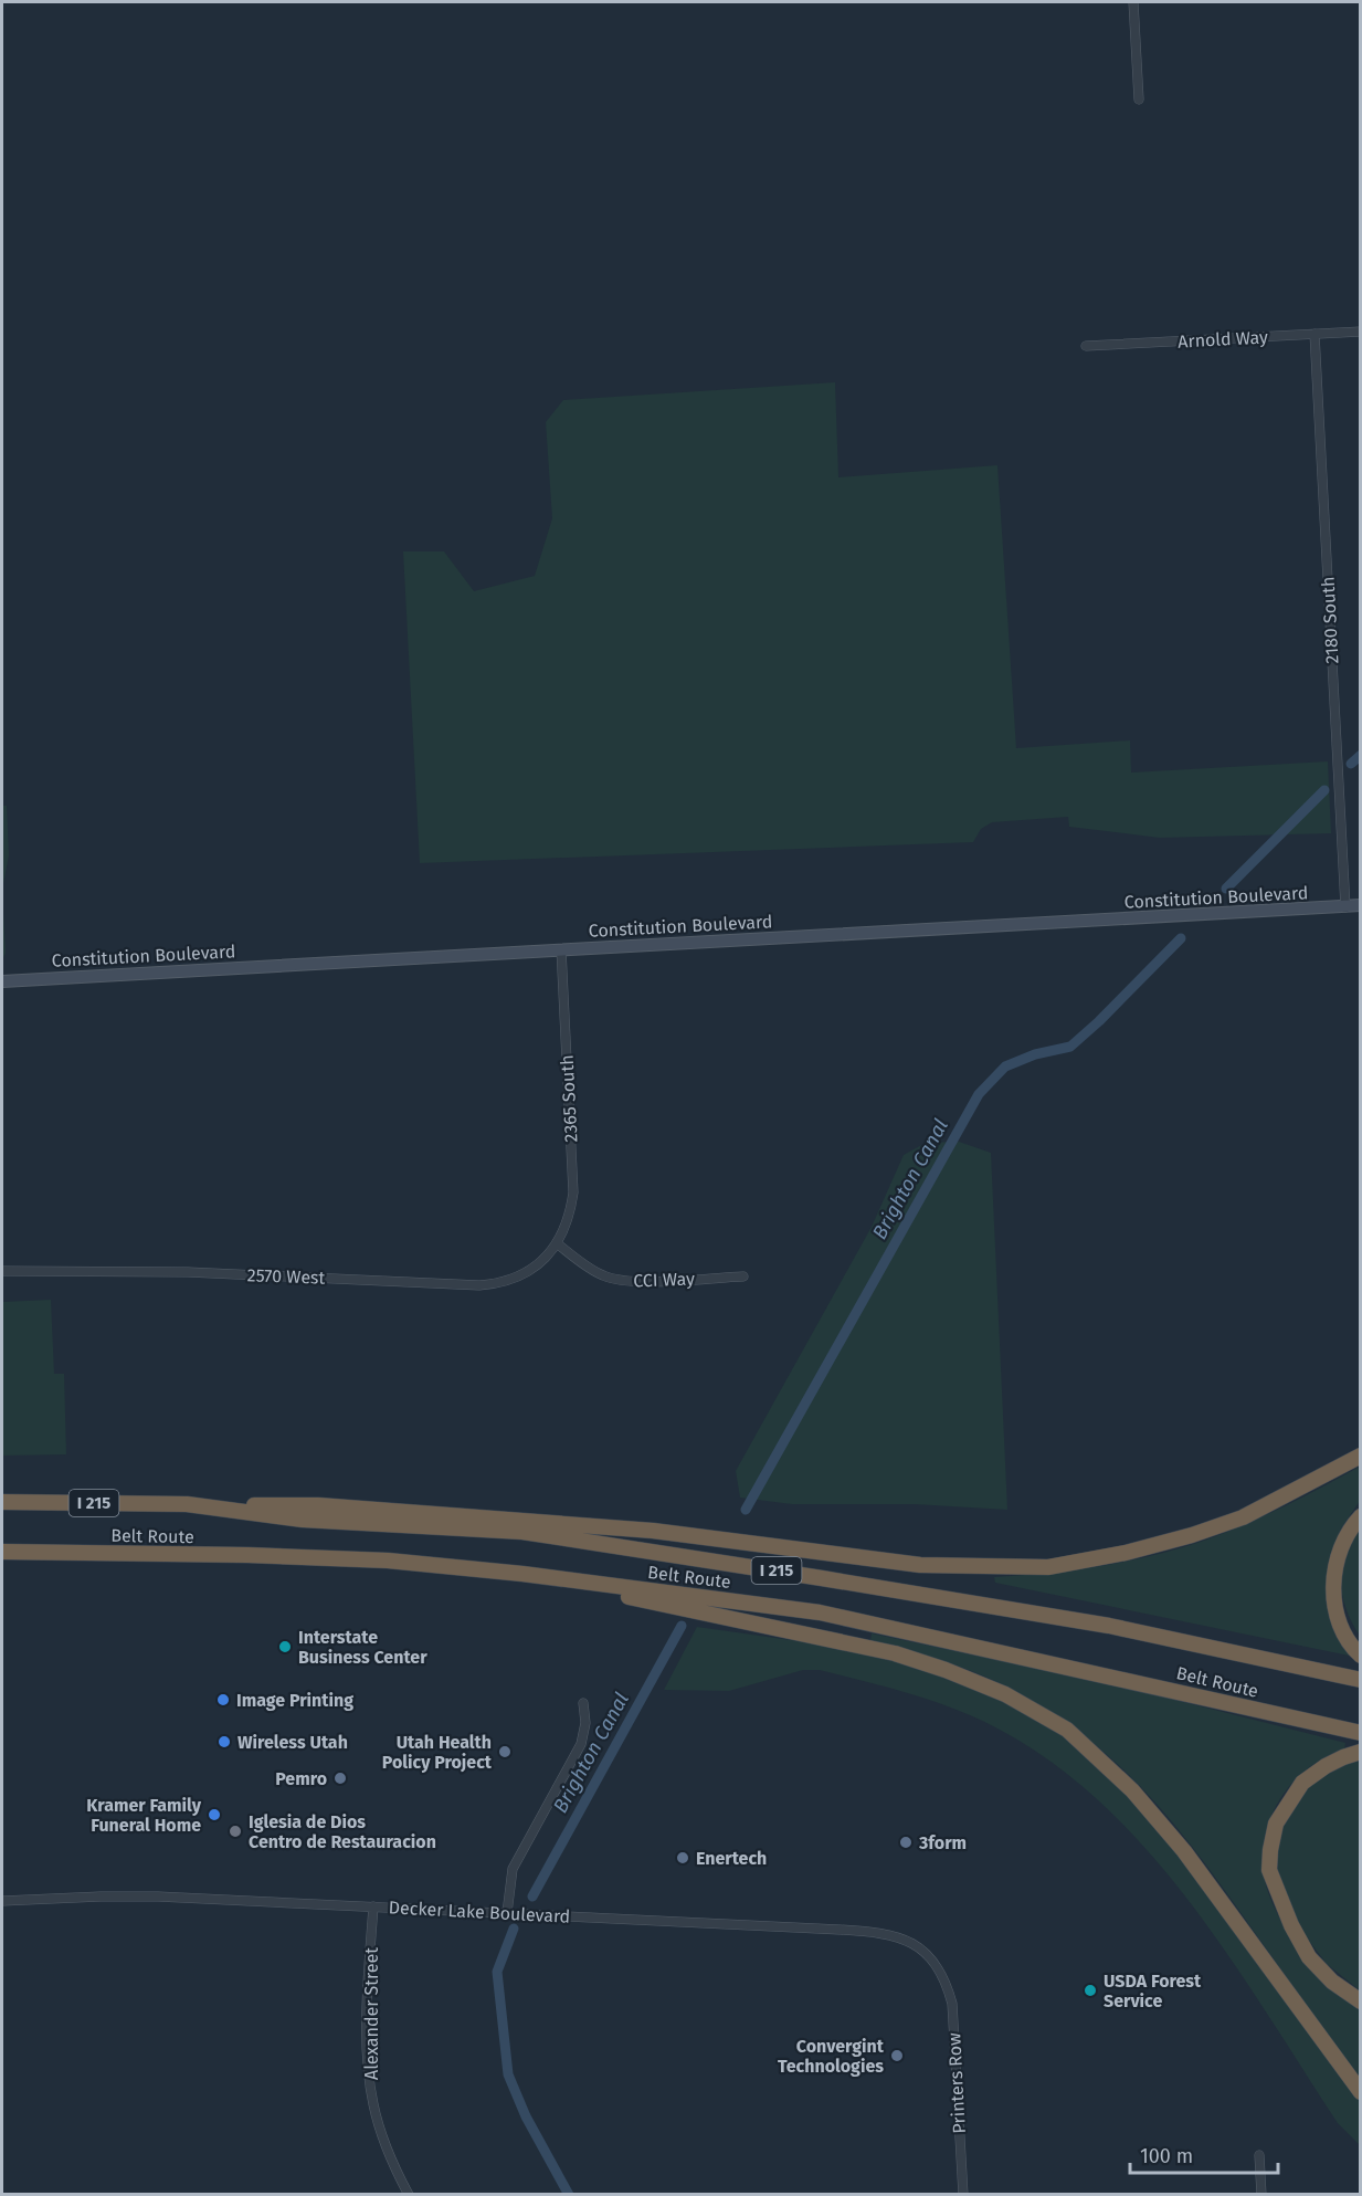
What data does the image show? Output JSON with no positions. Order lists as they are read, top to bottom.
{
  "streets": {
    "highway": ["I 215", "Belt Route"],
    "street": [
      "Arnold Way",
      "2180 South",
      "Constitution Boulevard",
      "2365 South",
      "2570 West",
      "CCI Way",
      "Decker Lake Boulevard",
      "Alexander Street",
      "Printers Row"
    ]
  },
  "crossings": [
    ["Arnold Way", "2180 South"],
    ["2180 South", "Constitution Boulevard"],
    ["Constitution Boulevard", "2365 South"],
    ["2365 South", "2570 West"],
    ["2365 South", "CCI Way"],
    ["2570 West", "CCI Way"],
    ["Decker Lake Boulevard", "Alexander Street"],
    ["Decker Lake Boulevard", "Printers Row"]
  ],
  "water": ["Brighton Canal"],
  "places": [
    "Interstate Business Center",
    "Image Printing",
    "Wireless Utah",
    "Utah Health Policy Project",
    "Pemro",
    "Kramer Family Funeral Home",
    "Iglesia de Dios Centro de Restauracion",
    "3form",
    "Enertech",
    "USDA Forest Service",
    "Convergint Technologies"
  ],
  "scale_bar": "100 m"
}
